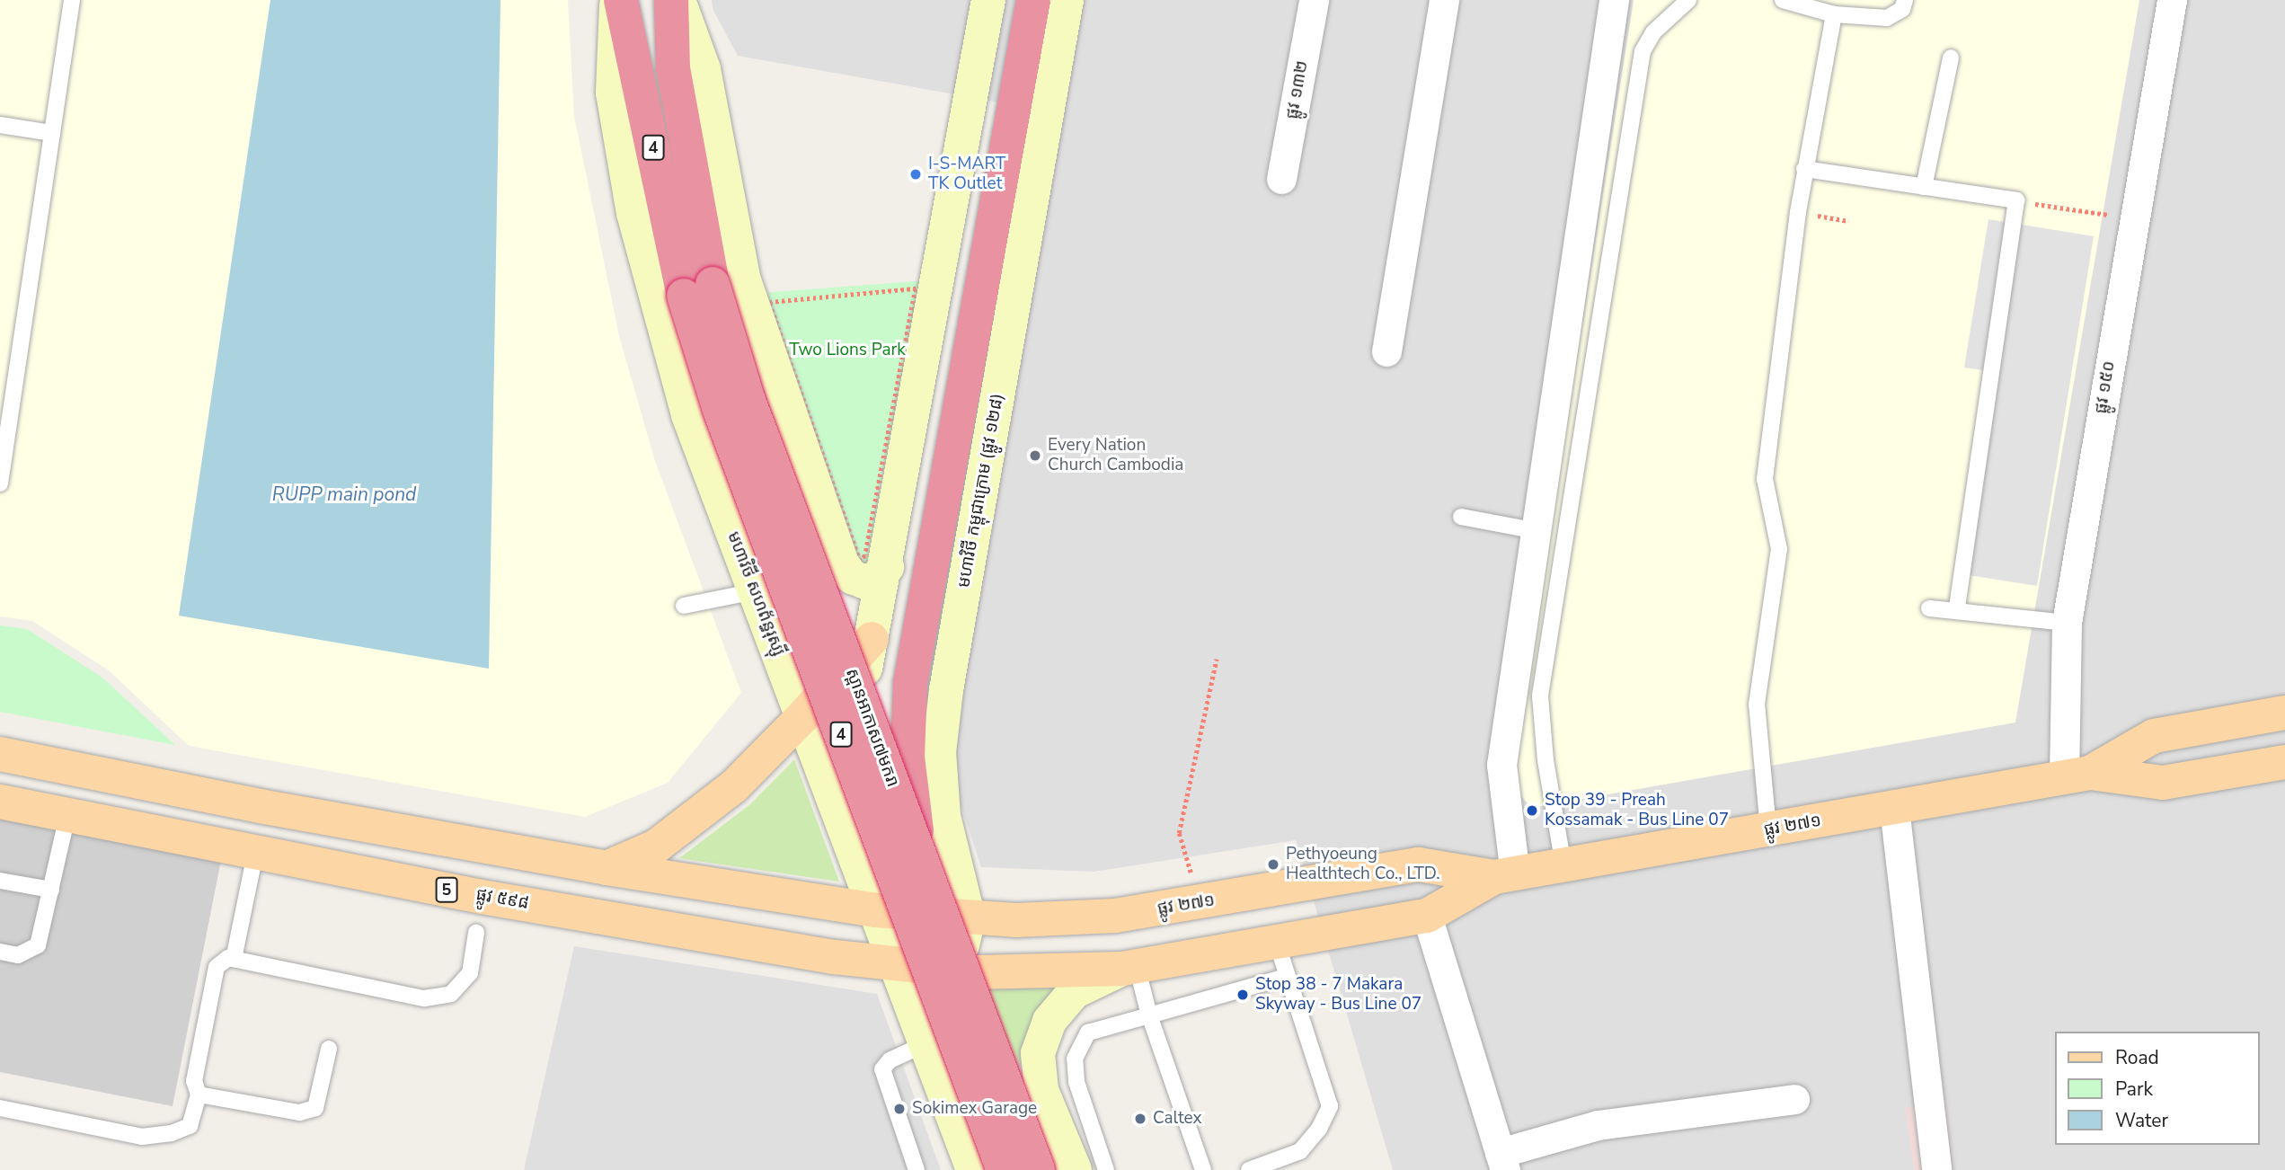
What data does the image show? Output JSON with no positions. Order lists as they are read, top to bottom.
{
  "streets": {
    "highway": ["4", "មហាវិថី សហព័ន្ធរុស្ស៊ី", "ស្ពានអាកាស៧មករា"],
    "main road": [
      "មហាវិថី កម្ពុជាក្រោម (ផ្លូវ ១២៨)",
      "ផ្លូវ ២៧១",
      "5",
      "ផ្លូវ ៥៩៨"
    ],
    "street": ["ផ្លូវ ១៣២", "ផ្លូវ ១៥០"]
  },
  "crossings": [
    ["4", "មហាវិថី សហព័ន្ធរុស្ស៊ី"],
    ["4", "ស្ពានអាកាស៧មករា"],
    ["ផ្លូវ ១៥០", "ផ្លូវ ២៧១"],
    ["មហាវិថី កម្ពុជាក្រោម (ផ្លូវ ១២៨)", "ផ្លូវ ២៧១"],
    ["មហាវិថី សហព័ន្ធរុស្ស៊ី", "ស្ពានអាកាស៧មករា"],
    ["មហាវិថី សហព័ន្ធរុស្ស៊ី", "ផ្លូវ ២៧១"],
    ["មហាវិថី សហព័ន្ធរុស្ស៊ី", "ផ្លូវ ៥៩៨"],
    ["ផ្លូវ ២៧១", "ផ្លូវ ៥៩៨"]
  ],
  "water": ["RUPP main pond"],
  "parks": ["Two Lions Park"],
  "places": [
    "I-S-MART TK Outlet",
    "Every Nation Church Cambodia",
    "Stop 39 - Preah Kossamak - Bus Line 07",
    "Pethyoeung Healthtech Co., LTD.",
    "Stop 38 - 7 Makara Skyway - Bus Line 07",
    "Sokimex Garage",
    "Caltex"
  ],
  "legend": ["Road", "Park", "Water"]
}
